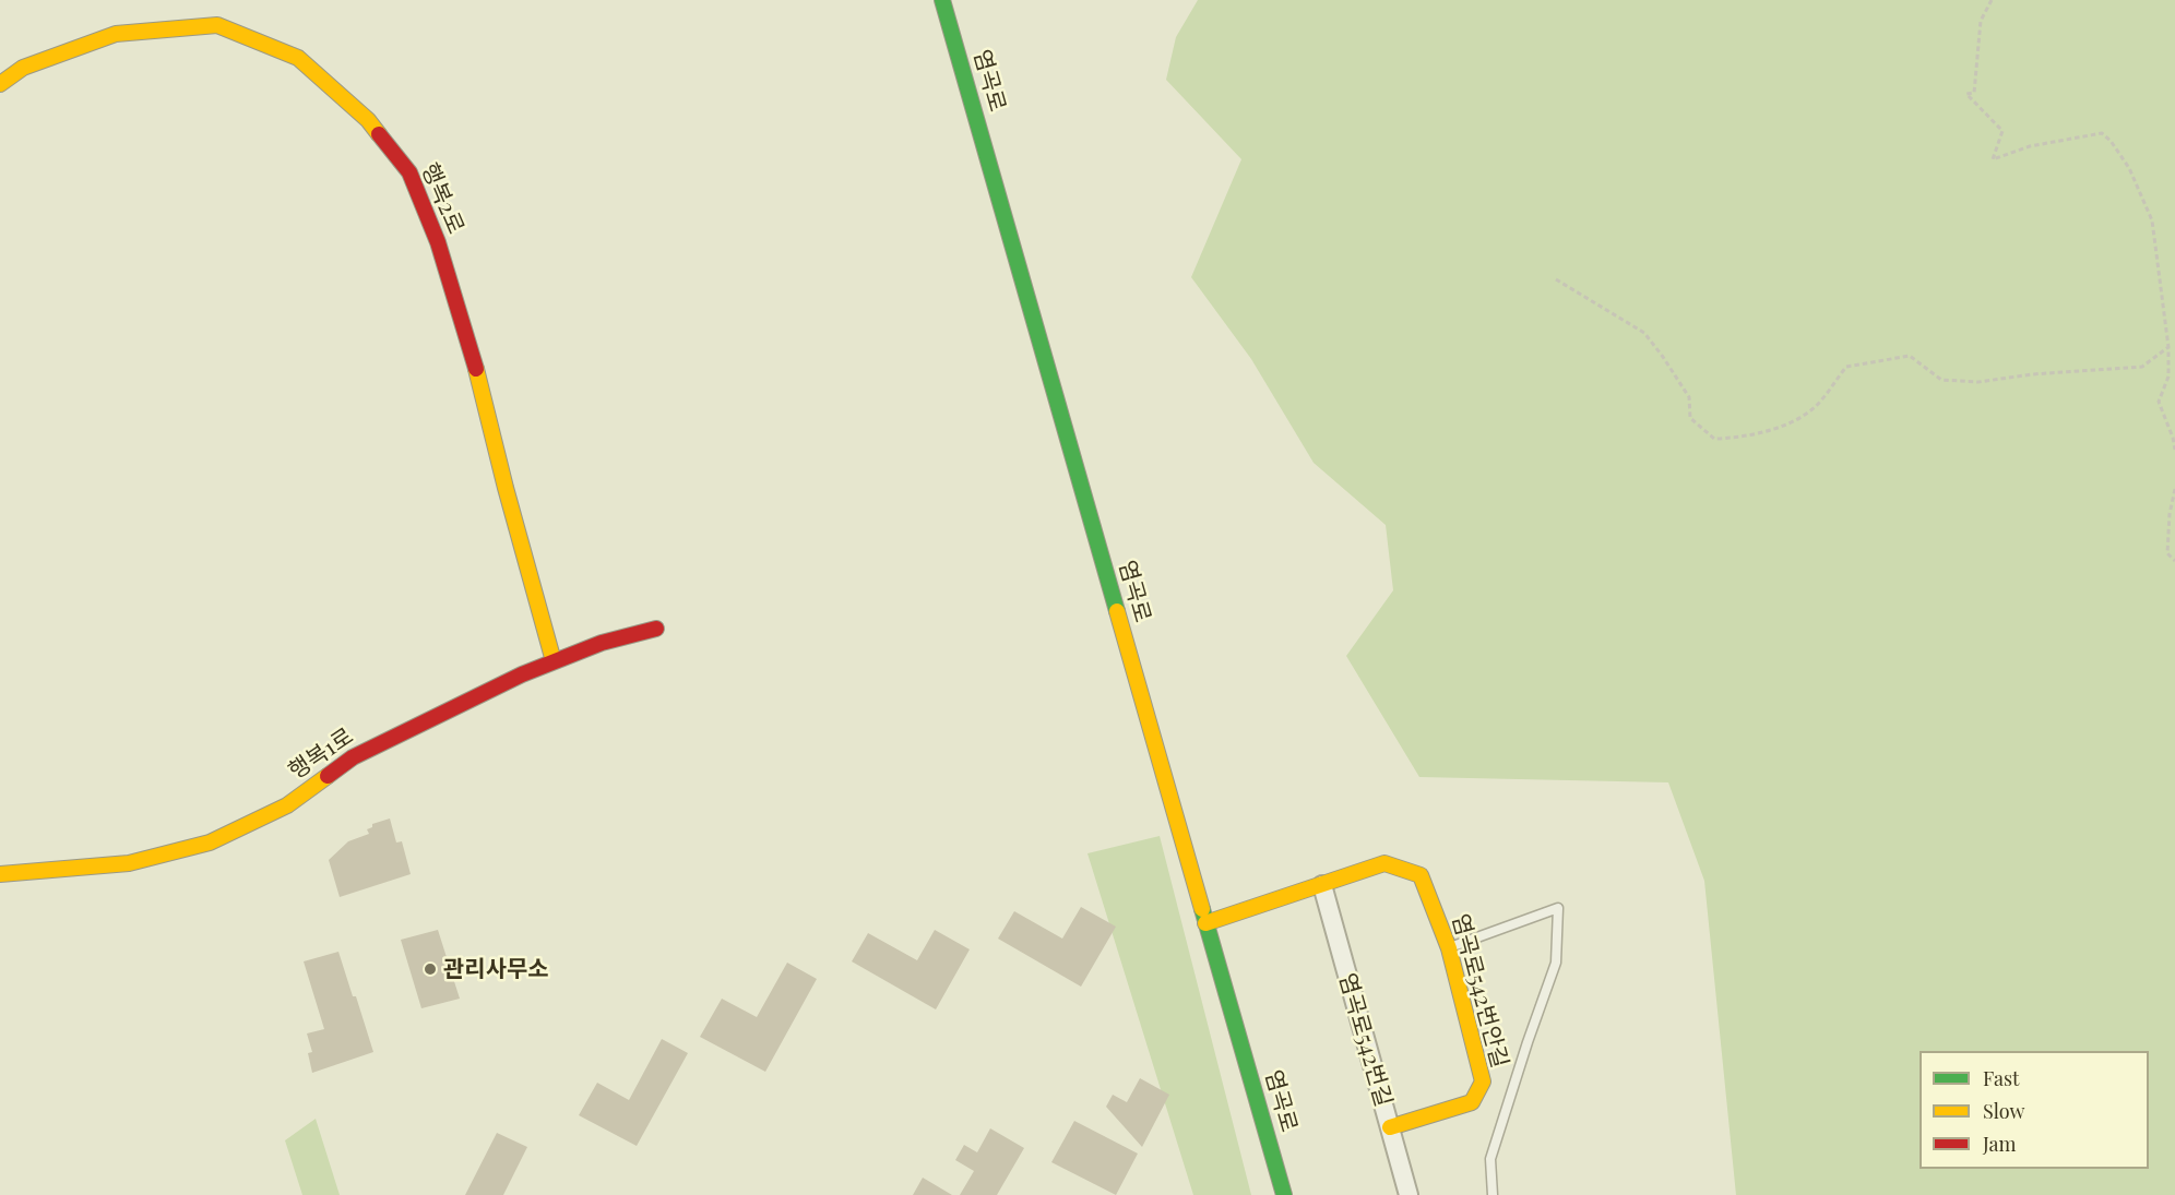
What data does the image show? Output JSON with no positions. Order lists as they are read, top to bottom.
{
  "streets": {
    "street": [
      "염곡로",
      "행복2로",
      "행복1로",
      "염곡로542번안길",
      "염곡로542번길"
    ]
  },
  "crossings": [
    ["염곡로", "염곡로542번안길"],
    ["행복2로", "행복1로"],
    ["염곡로542번안길", "염곡로542번길"]
  ],
  "places": ["관리사무소"],
  "legend": ["Fast", "Slow", "Jam"]
}
